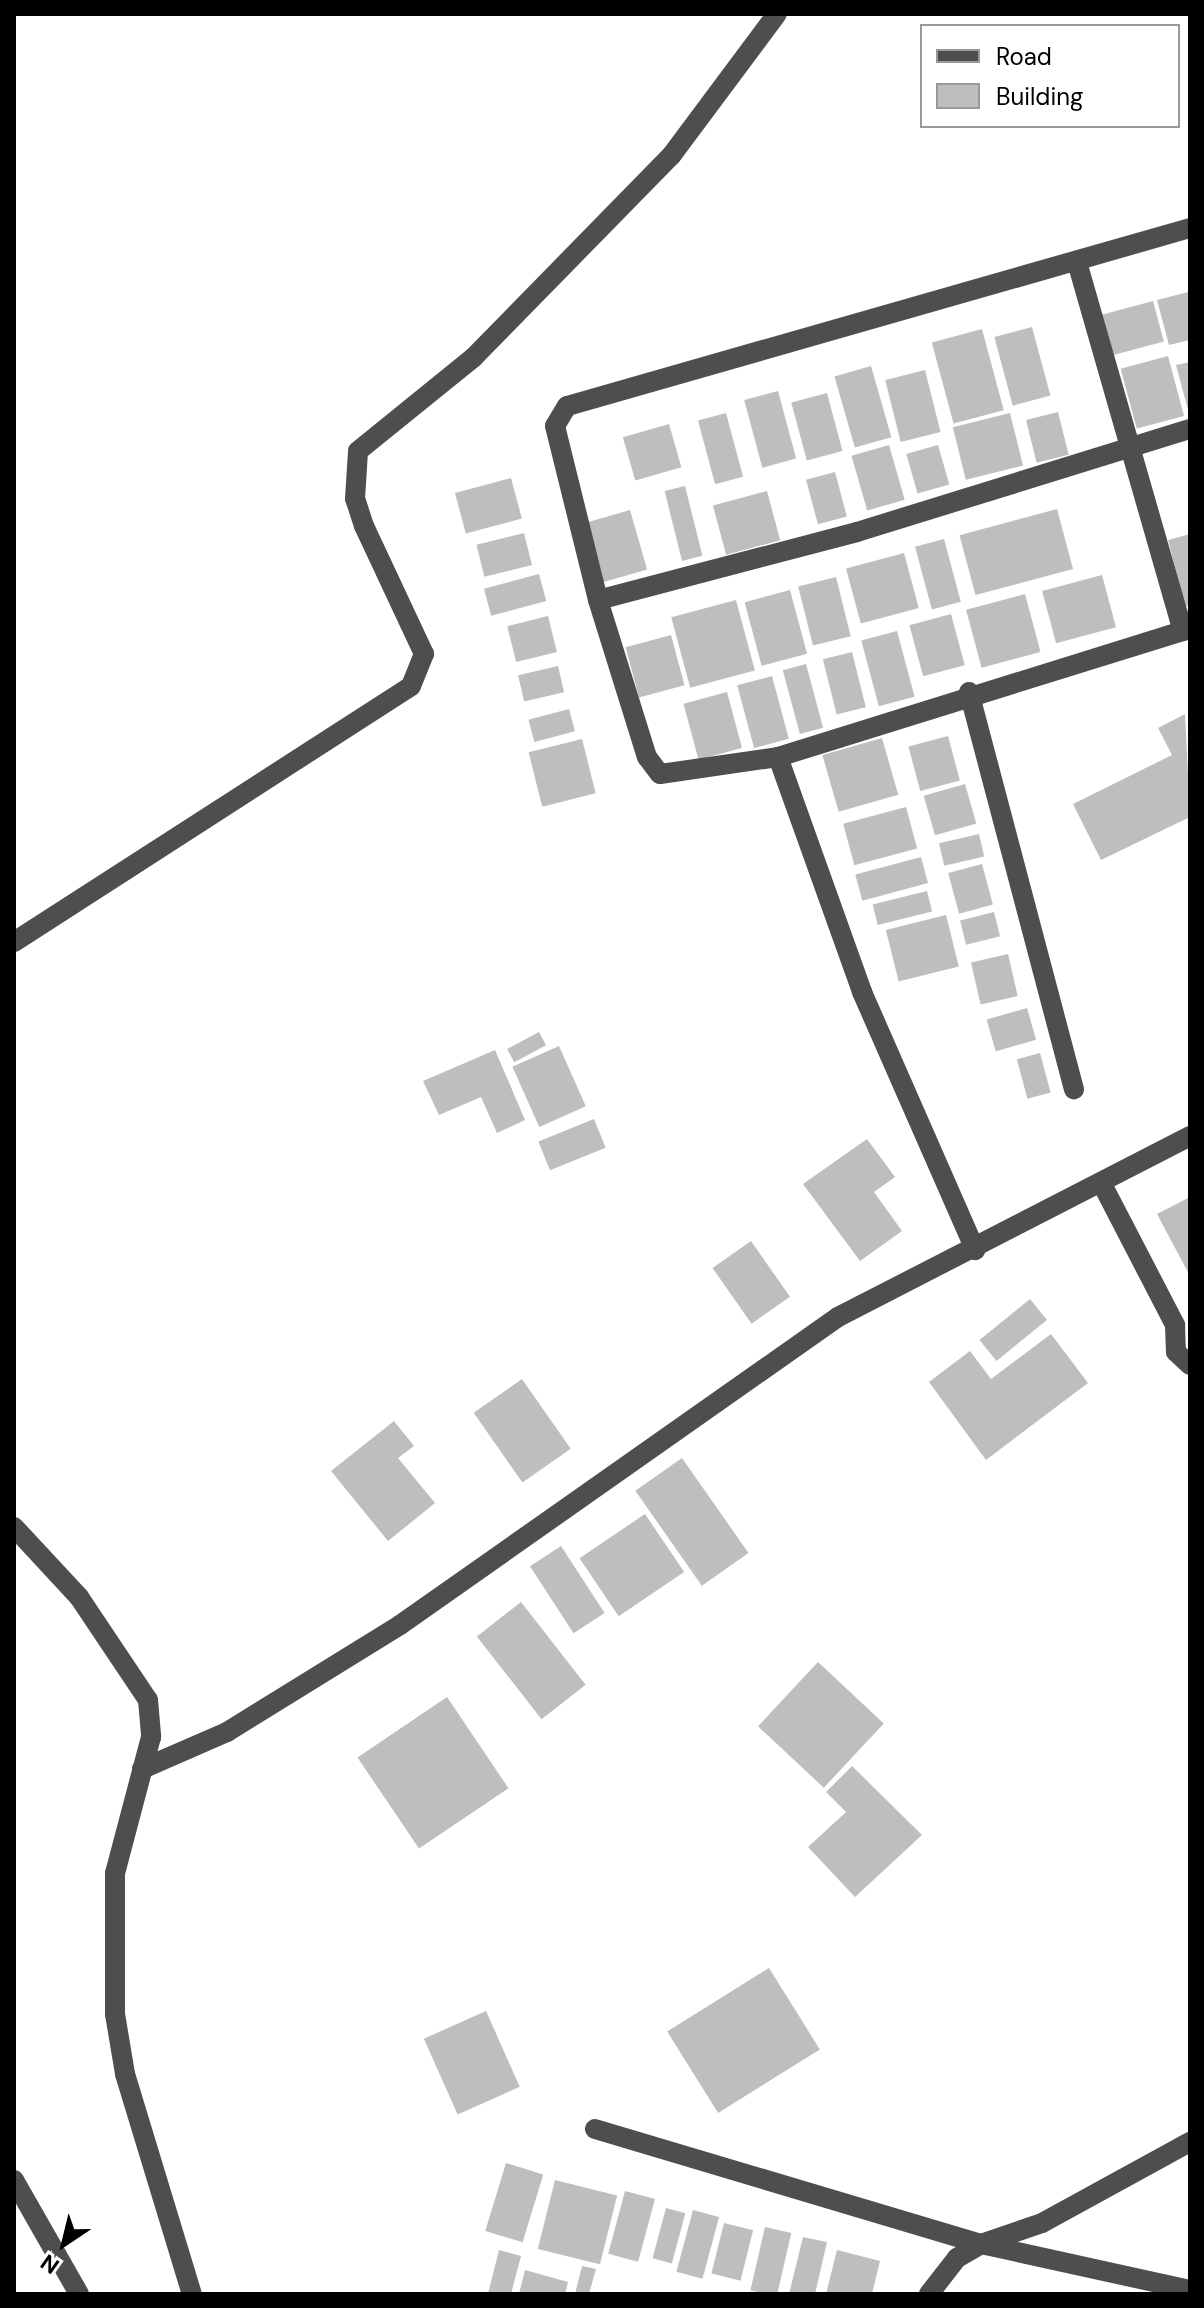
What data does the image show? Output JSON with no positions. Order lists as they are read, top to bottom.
{
  "legend": ["Road", "Building"],
  "north": "bottom left"
}
